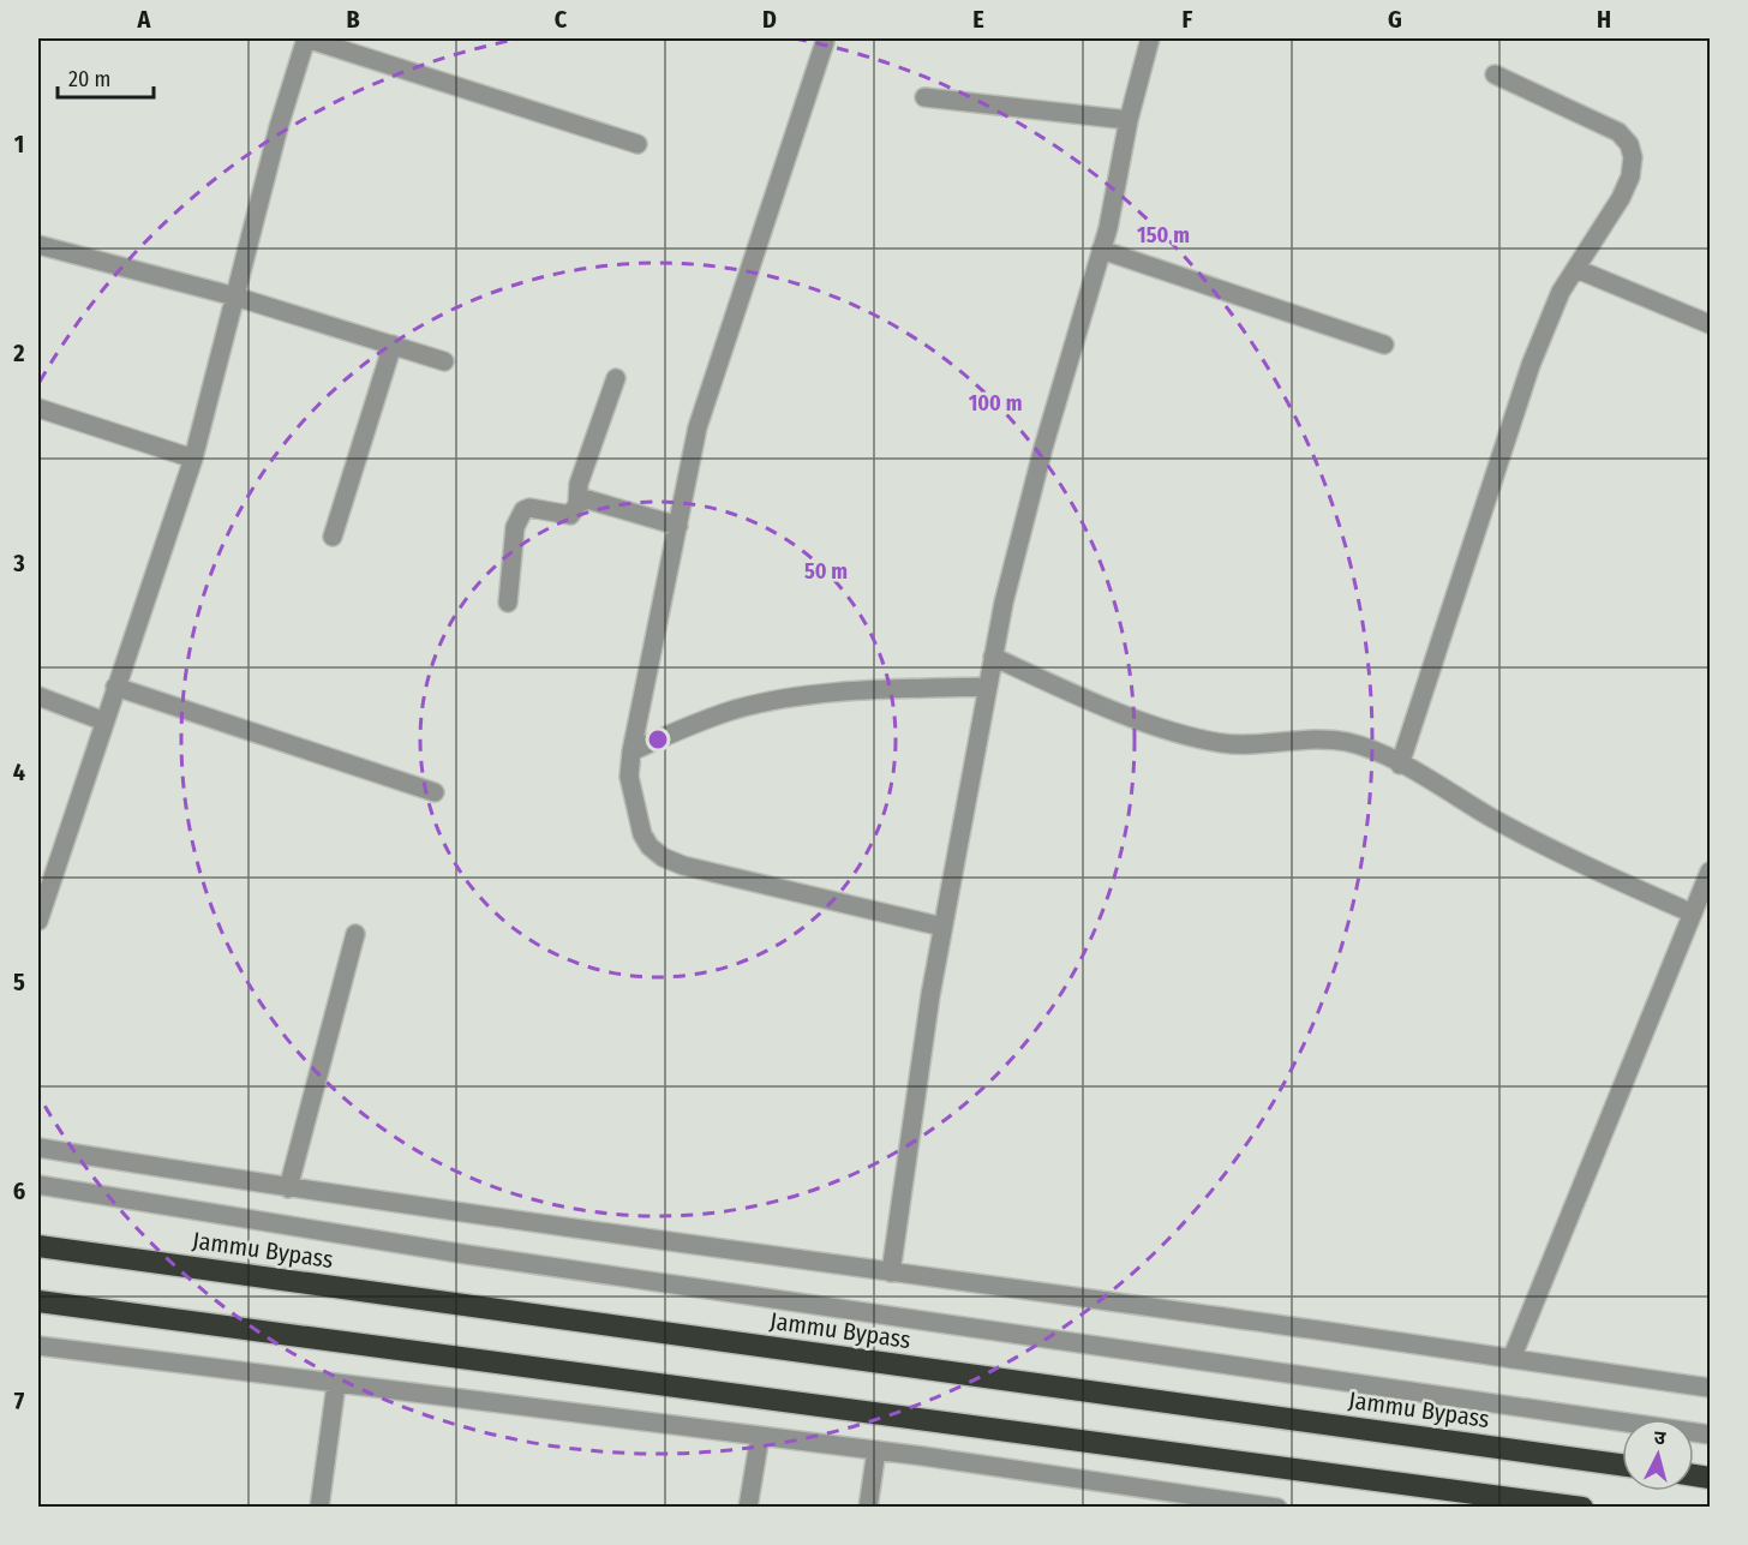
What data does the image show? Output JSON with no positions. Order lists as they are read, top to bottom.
{
  "streets": {
    "highway": ["Jammu Bypass"]
  },
  "scale_bar": "20 m",
  "north": "top",
  "grid": {
    "columns": [
      "A",
      "B",
      "C",
      "D",
      "E",
      "F",
      "G",
      "H"
    ],
    "rows": [
      "1",
      "2",
      "3",
      "4",
      "5",
      "6",
      "7"
    ]
  },
  "rings": ["150 m", "100 m", "50 m"]
}
